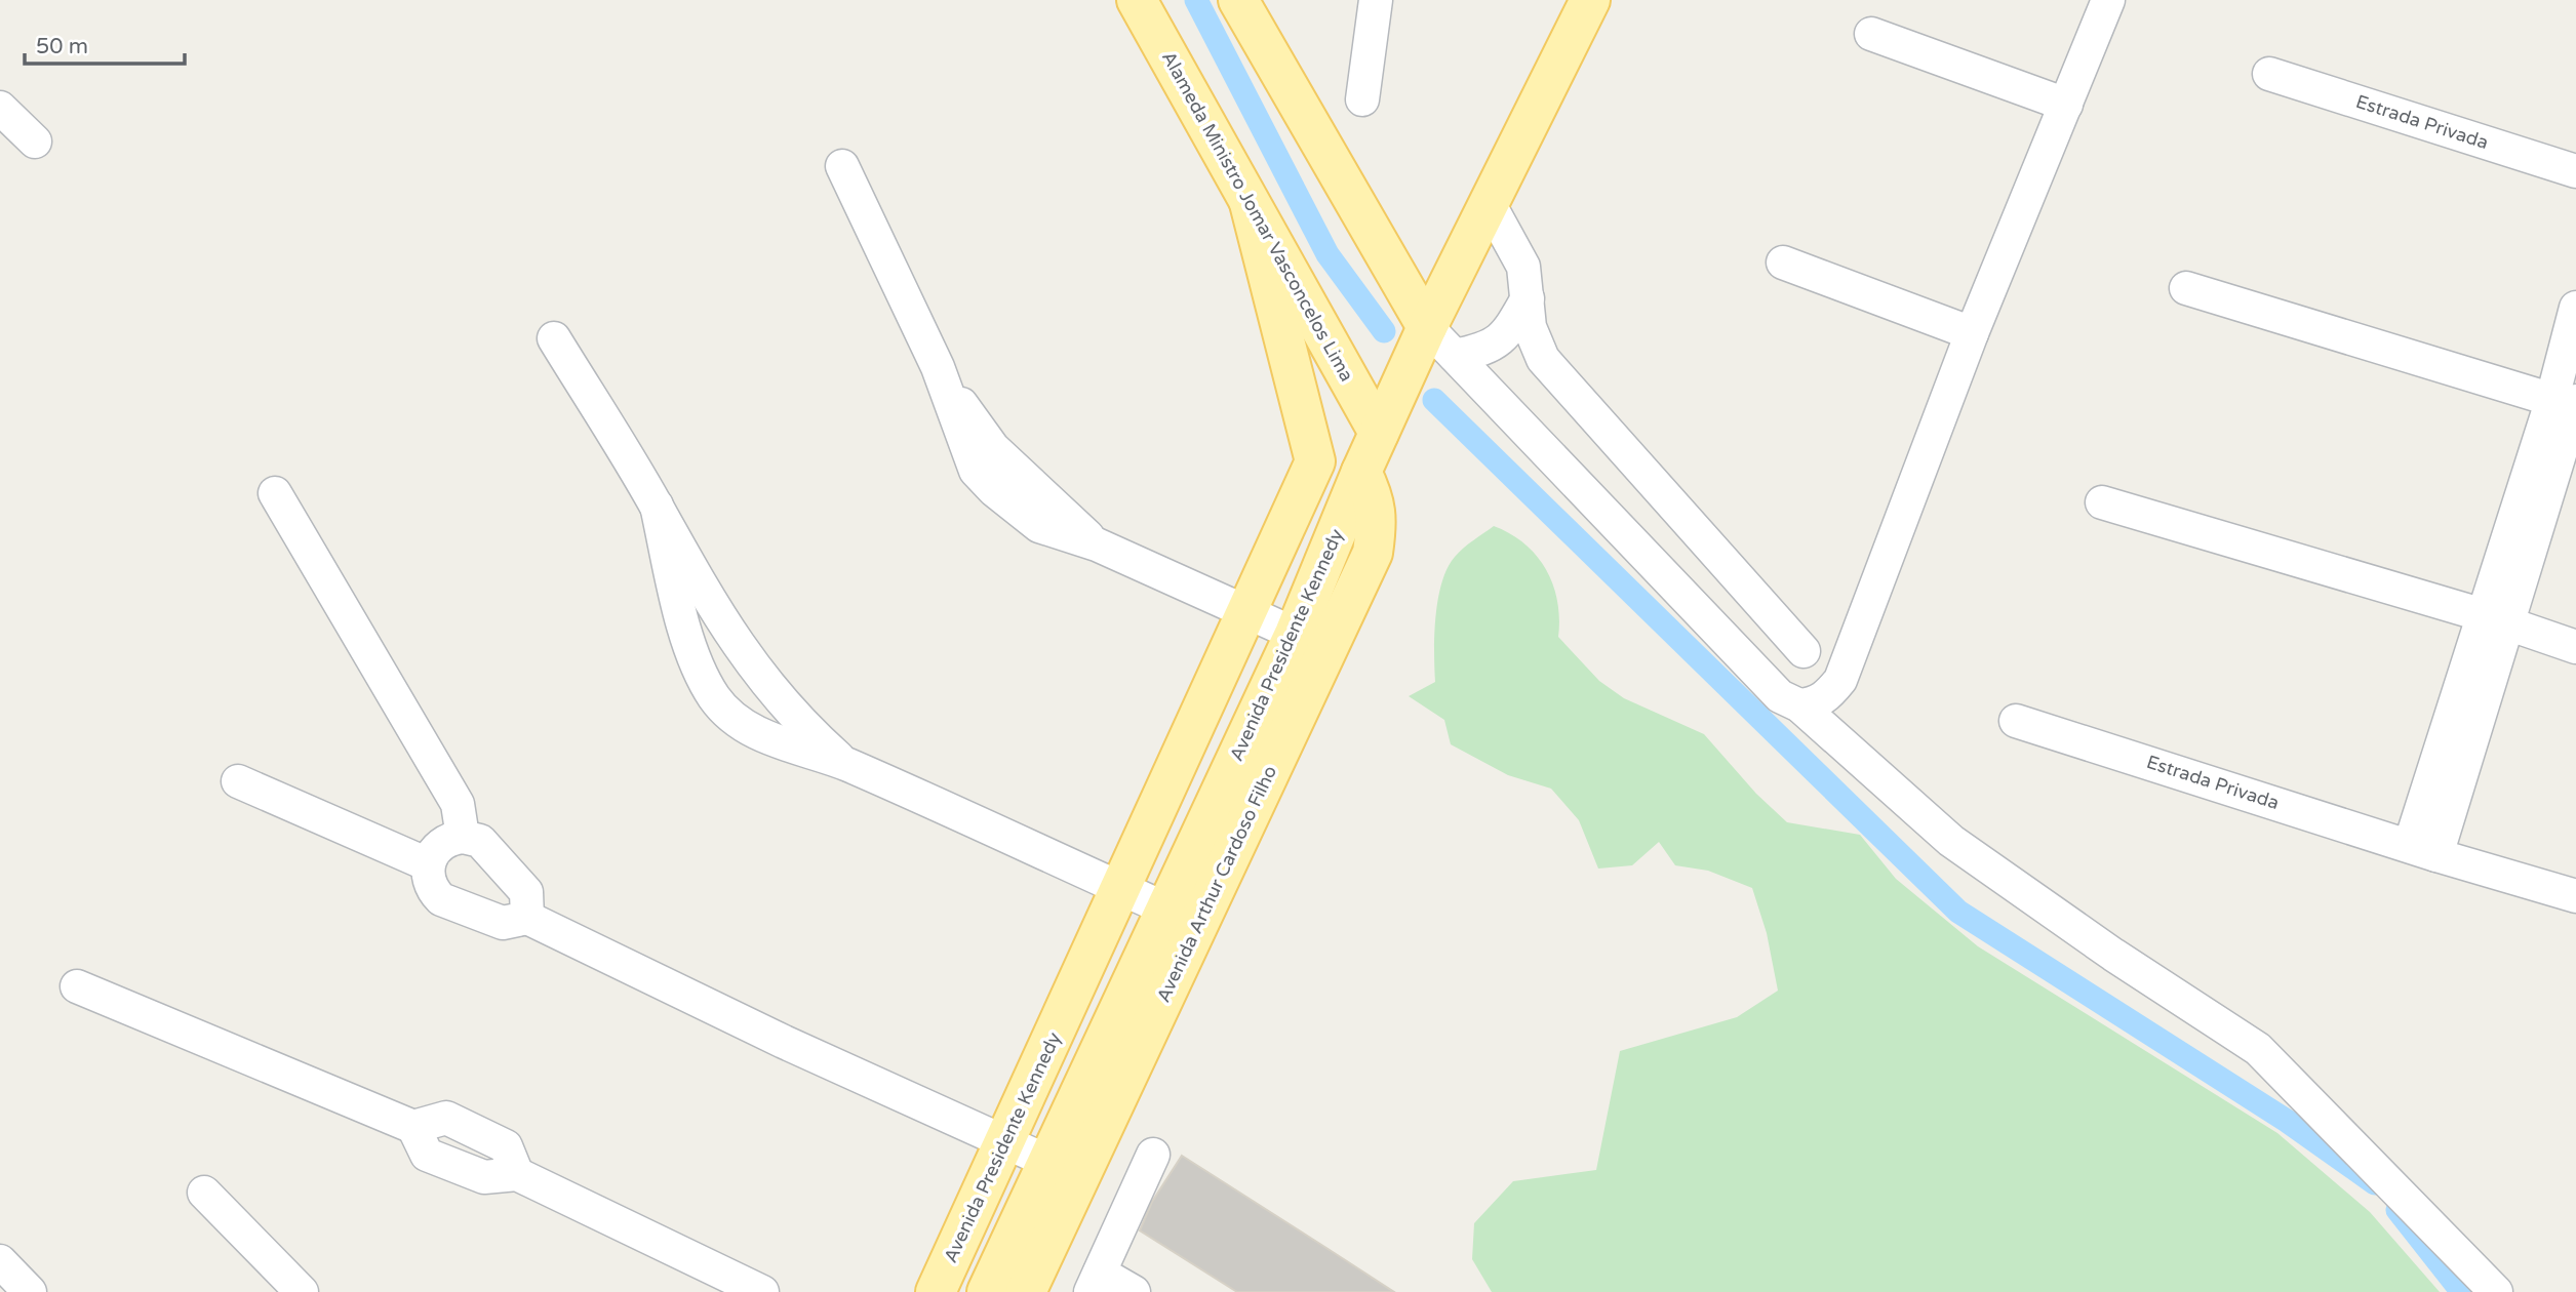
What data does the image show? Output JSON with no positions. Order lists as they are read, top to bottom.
{
  "streets": {
    "main road": ["Alameda Ministro Jomar Vasconcelos Lima", "Avenida Presidente Kennedy", "Avenida Arthur Cardoso Filho"],
    "street": ["Estrada Privada"]
  },
  "crossings": [
    ["Alameda Ministro Jomar Vasconcelos Lima", "Avenida Presidente Kennedy"],
    ["Avenida Presidente Kennedy", "Avenida Arthur Cardoso Filho"]
  ],
  "scale_bar": "50 m"
}
